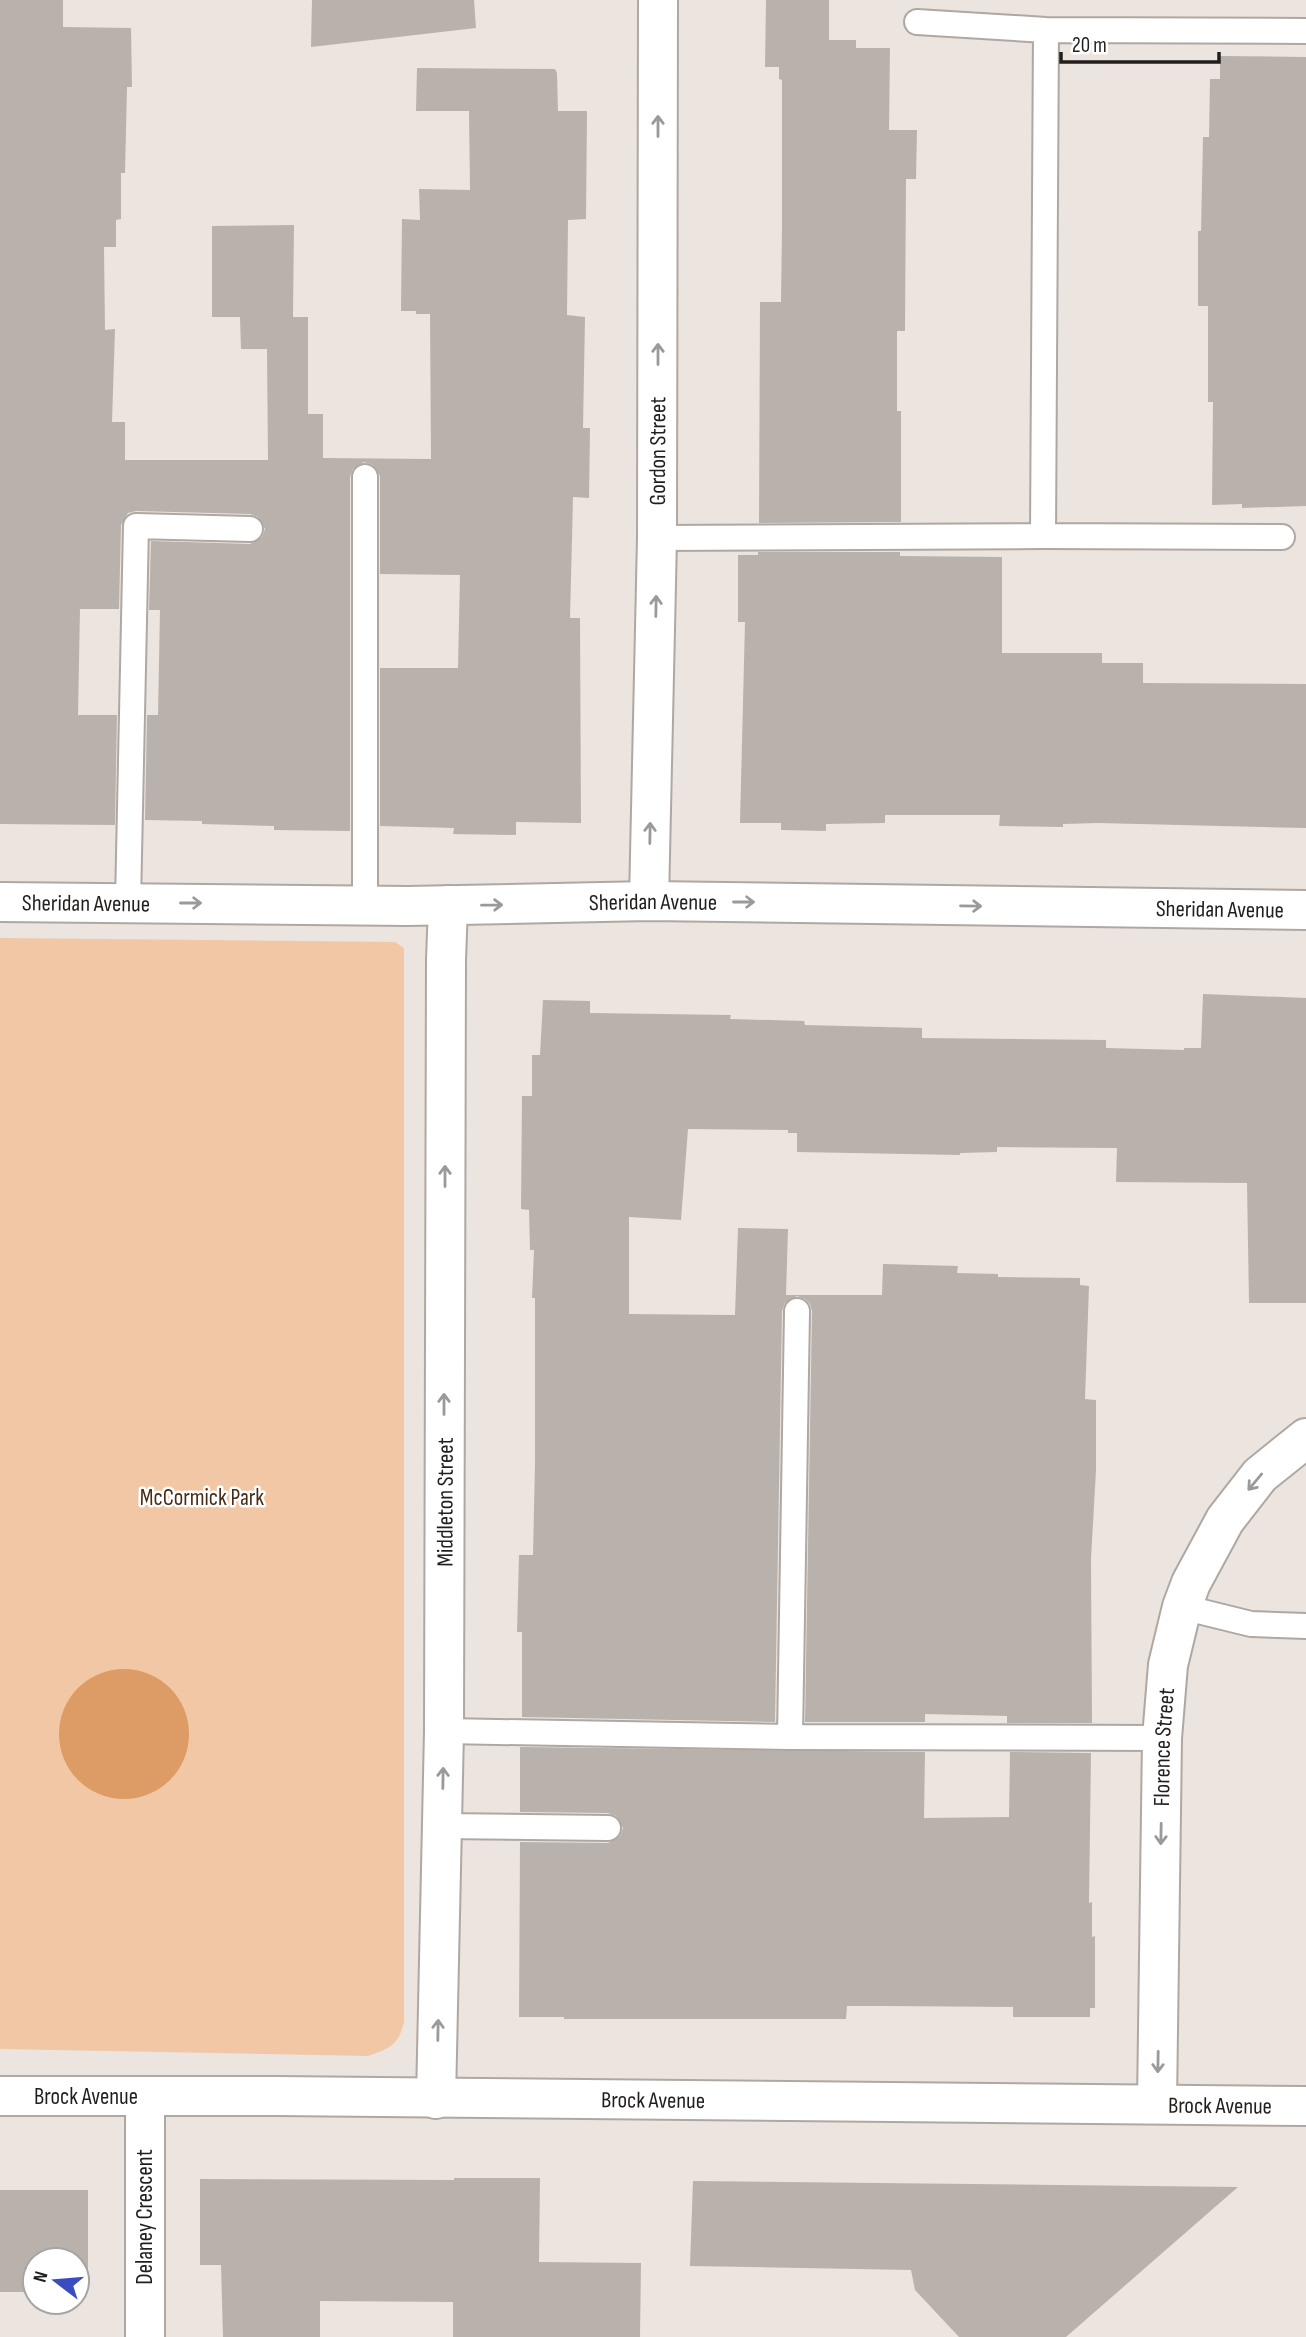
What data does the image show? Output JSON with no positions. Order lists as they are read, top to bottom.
{
  "streets": {
    "street": [
      "Gordon Street",
      "Sheridan Avenue",
      "Middleton Street",
      "Florence Street",
      "Brock Avenue",
      "Delaney Crescent"
    ]
  },
  "crossings": [
    ["Gordon Street", "Sheridan Avenue"],
    ["Sheridan Avenue", "Middleton Street"],
    ["Middleton Street", "Brock Avenue"],
    ["Florence Street", "Brock Avenue"],
    ["Brock Avenue", "Delaney Crescent"]
  ],
  "one_way": [
    "Gordon Street",
    "Sheridan Avenue",
    "Middleton Street",
    "Florence Street"
  ],
  "parks": ["McCormick Park"],
  "scale_bar": "20 m",
  "north": "left"
}
